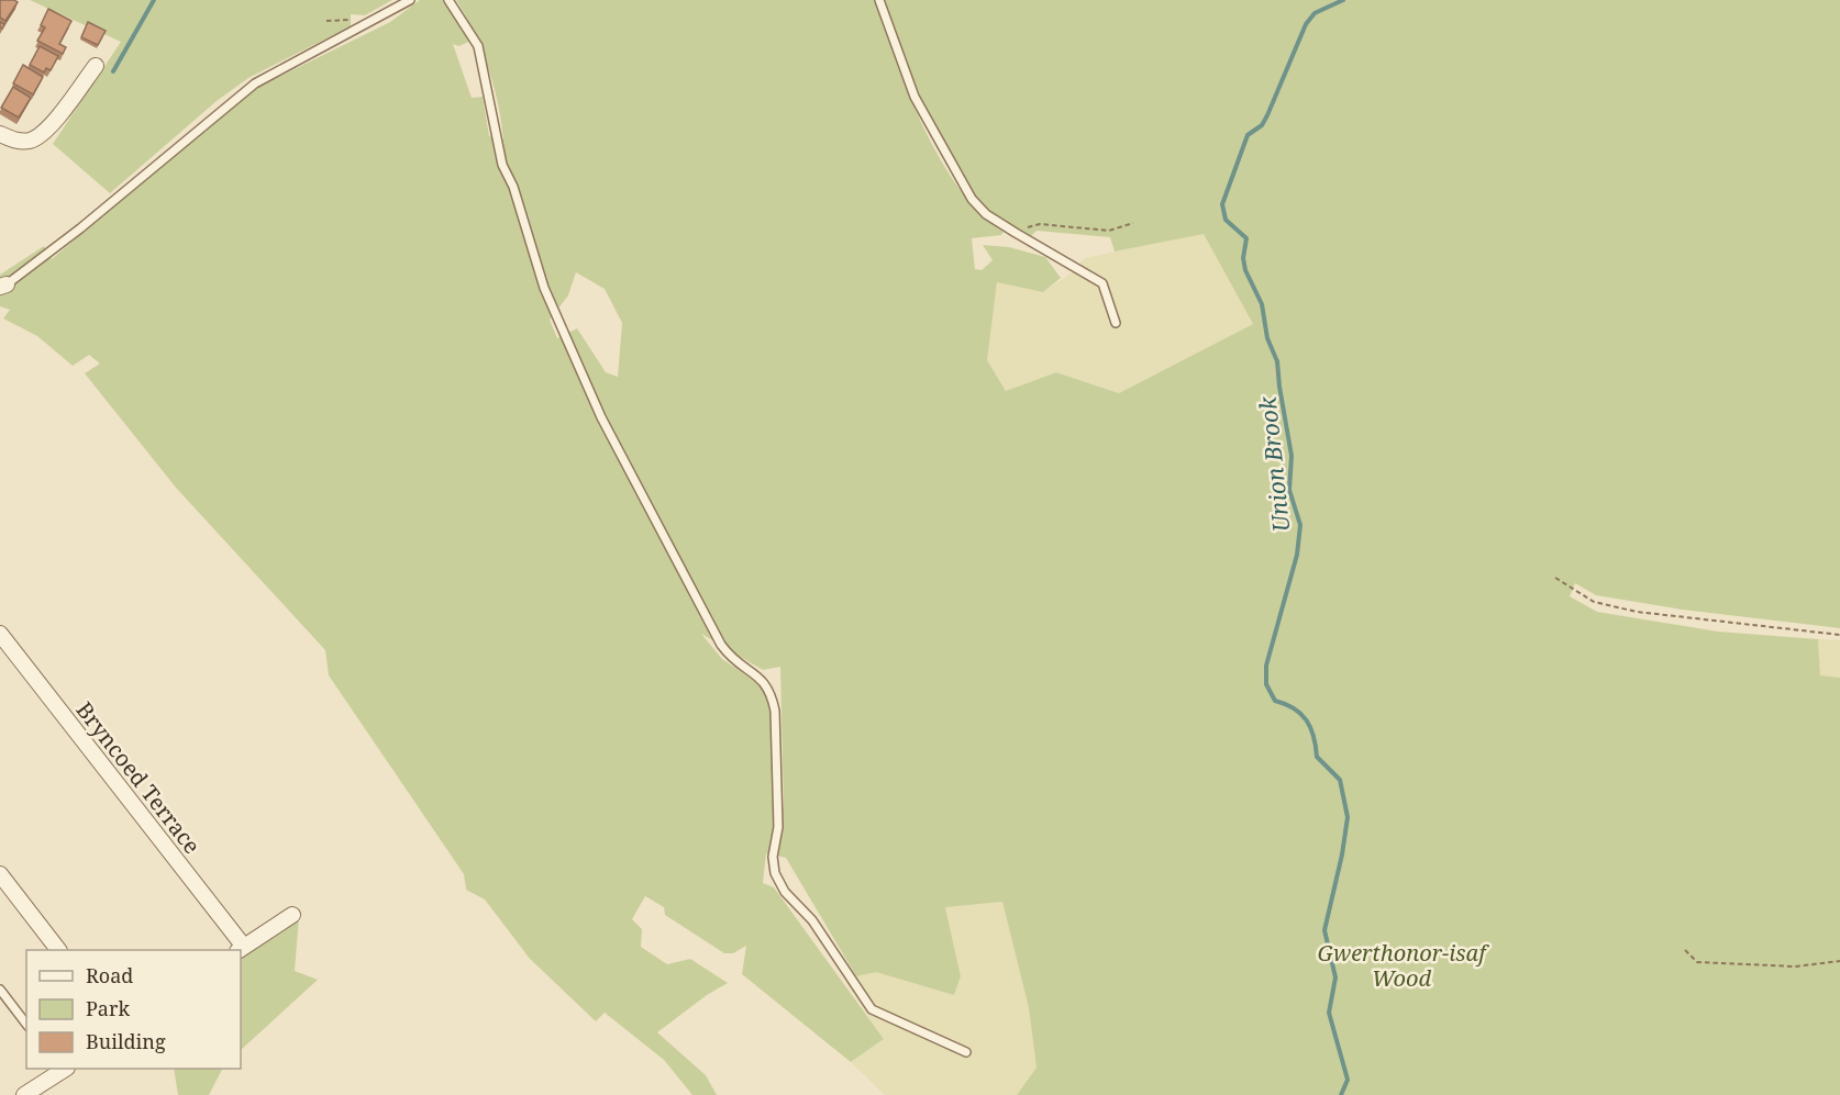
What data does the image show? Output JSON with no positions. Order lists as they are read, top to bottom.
{
  "streets": {
    "street": ["Bryncoed Terrace"]
  },
  "water": ["Union Brook"],
  "parks": ["Gwerthonor-isaf Wood"],
  "legend": ["Road", "Park", "Building"]
}
